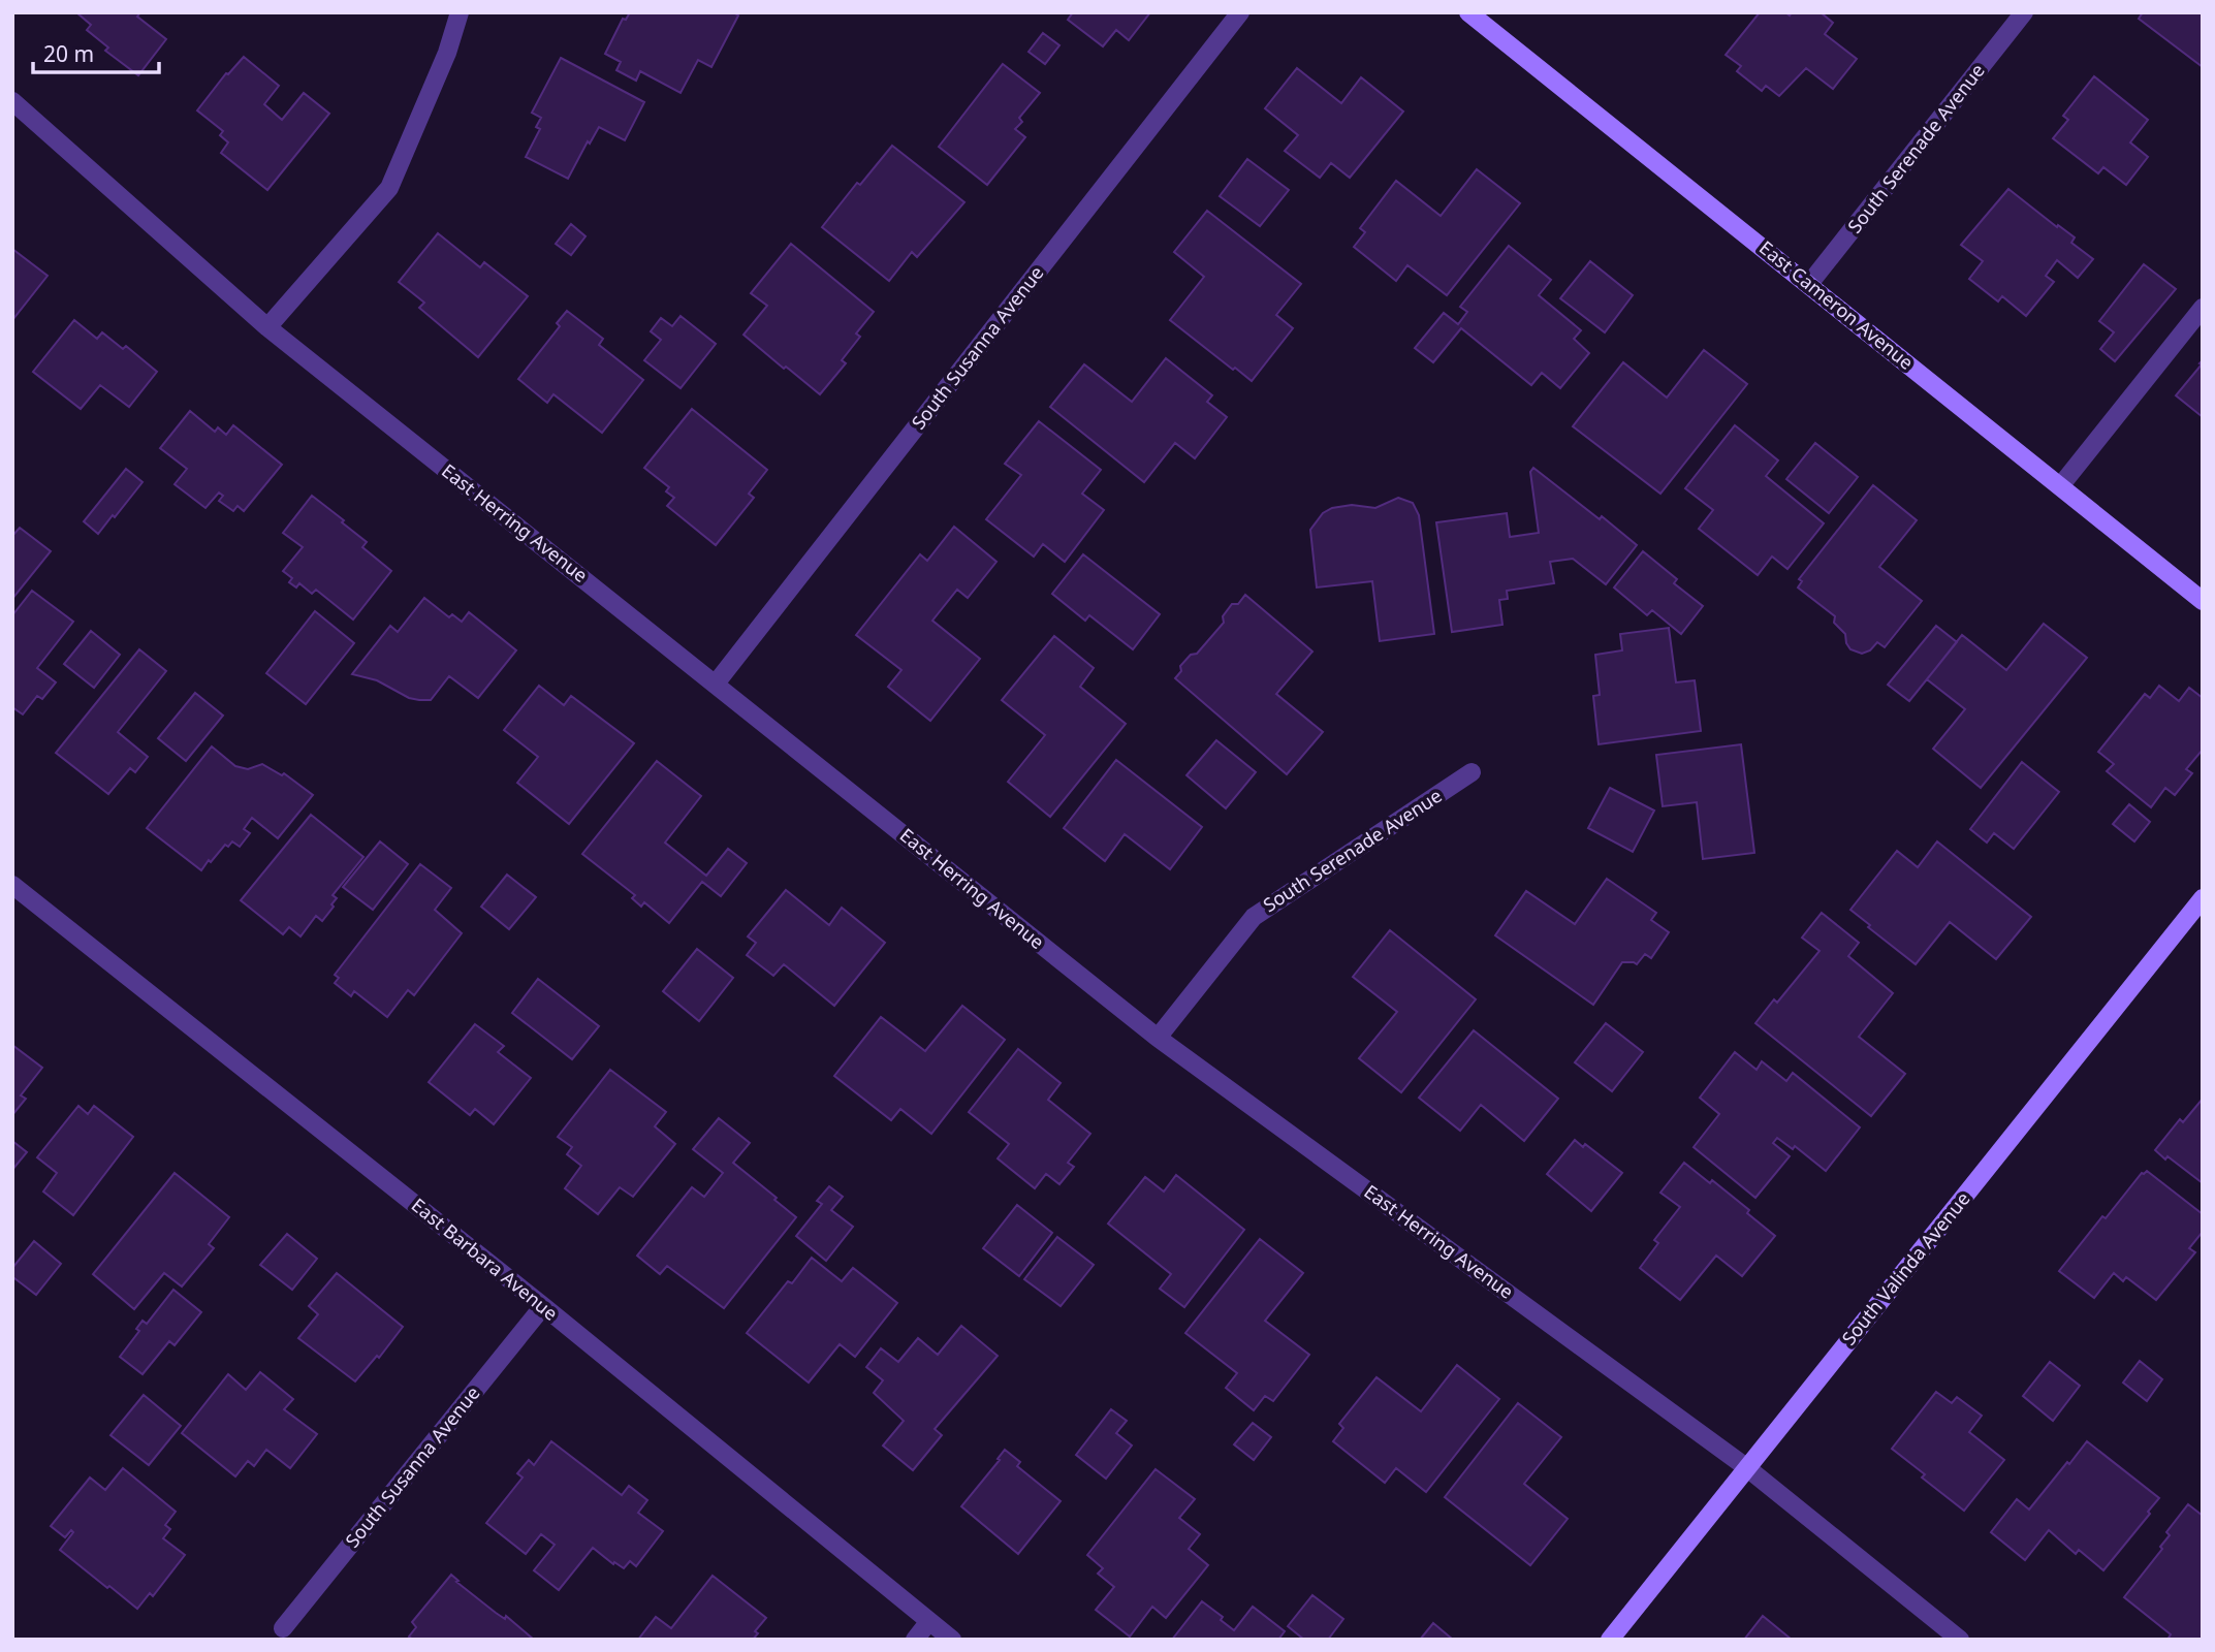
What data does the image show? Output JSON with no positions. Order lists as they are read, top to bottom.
{
  "streets": {
    "main road": ["East Cameron Avenue", "South Valinda Avenue"],
    "street": [
      "South Serenade Avenue",
      "South Susanna Avenue",
      "East Herring Avenue",
      "East Barbara Avenue"
    ]
  },
  "crossings": [
    ["South Serenade Avenue", "East Cameron Avenue"],
    ["South Serenade Avenue", "East Herring Avenue"],
    ["South Susanna Avenue", "East Herring Avenue"],
    ["South Susanna Avenue", "East Barbara Avenue"],
    ["East Herring Avenue", "South Valinda Avenue"]
  ],
  "scale_bar": "20 m"
}
